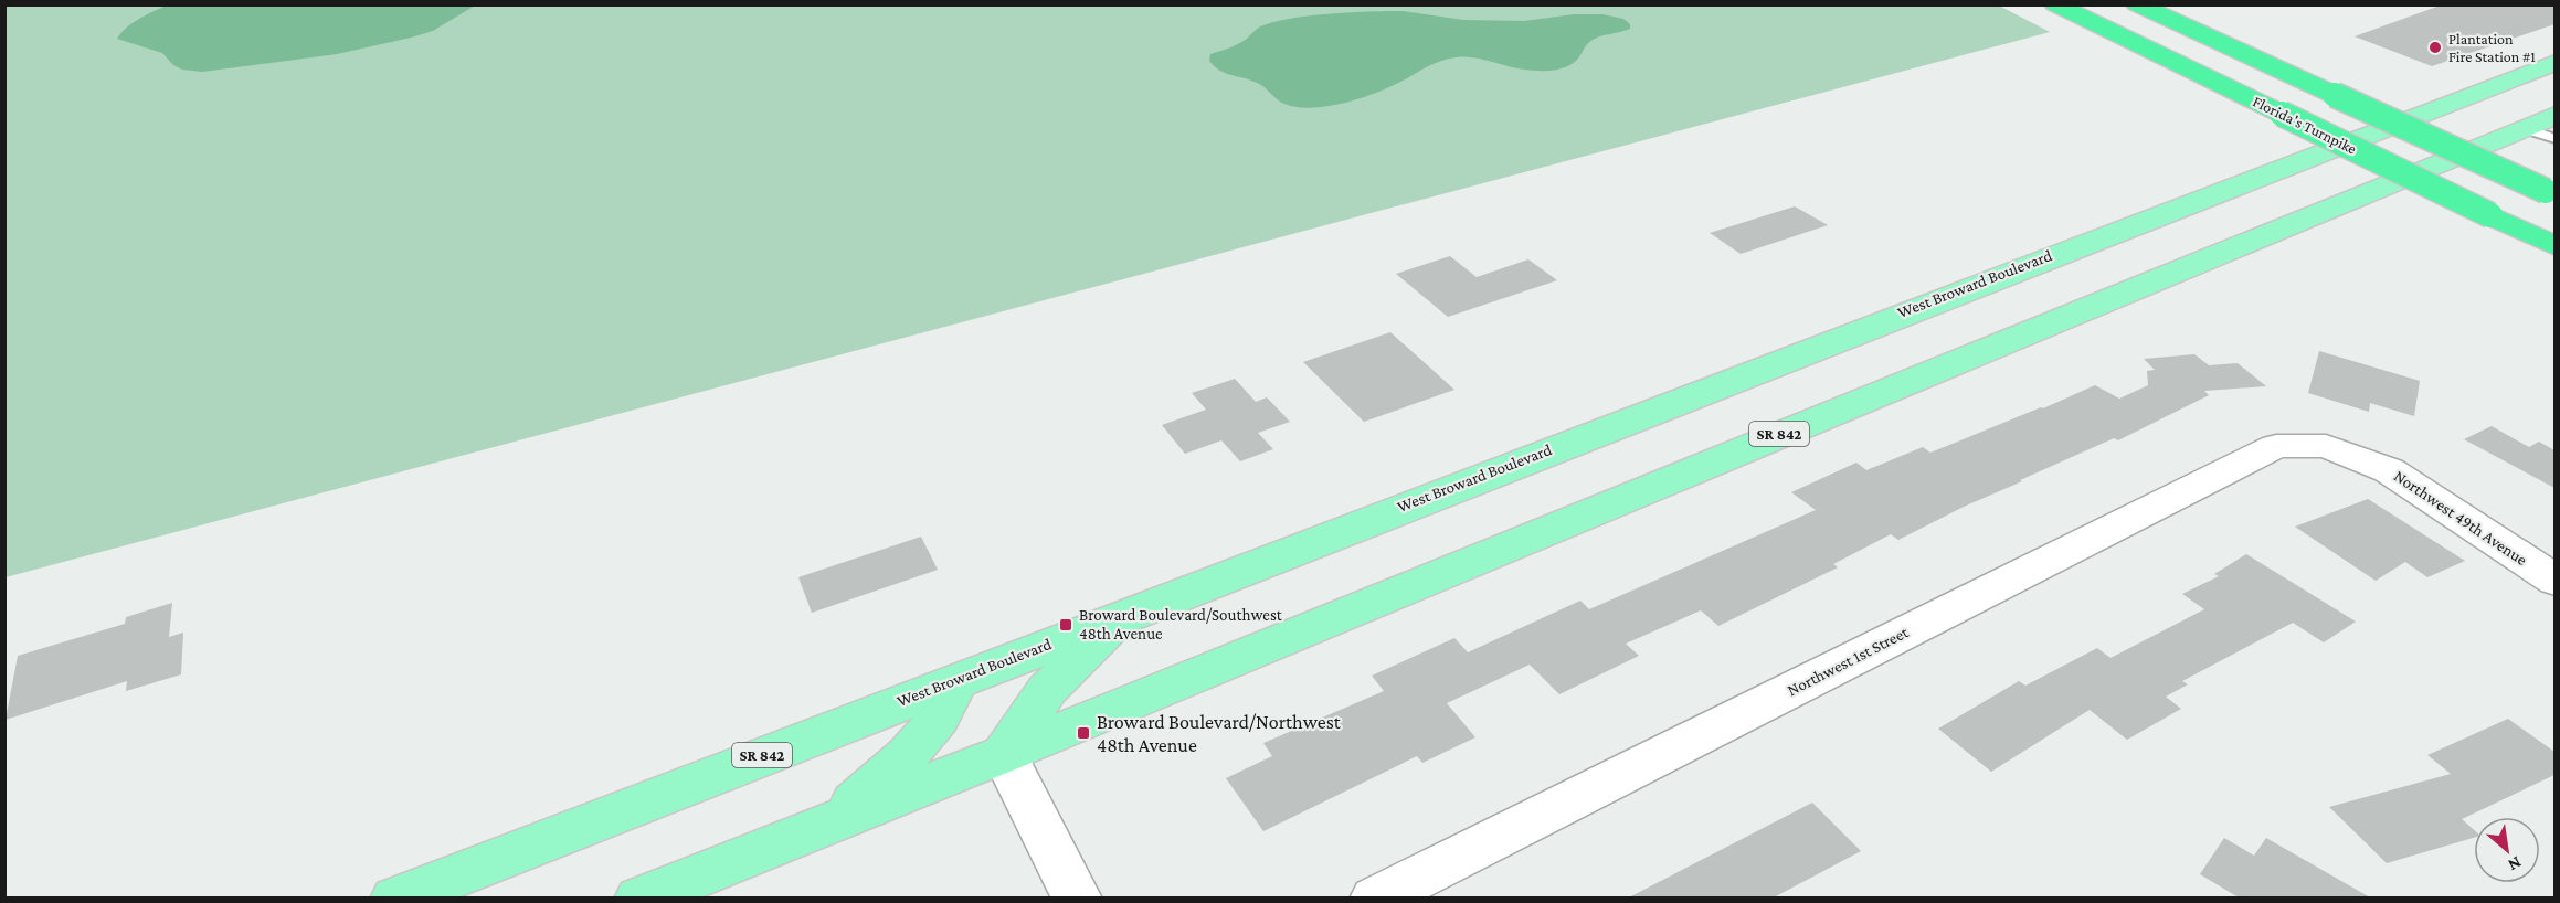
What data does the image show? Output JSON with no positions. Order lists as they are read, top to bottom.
{
  "streets": {
    "highway": ["Florida's Turnpike"],
    "main road": ["West Broward Boulevard", "SR 842"],
    "street": ["Northwest 49th Avenue", "Northwest 1st Street"]
  },
  "crossings": [
    ["Northwest 49th Avenue", "Northwest 1st Street"]
  ],
  "places": {
    "other": ["Plantation Fire Station #1"],
    "transit": ["Broward Boulevard/Southwest 48th Avenue", "Broward Boulevard/Northwest 48th Avenue"]
  },
  "north": "bottom right"
}
